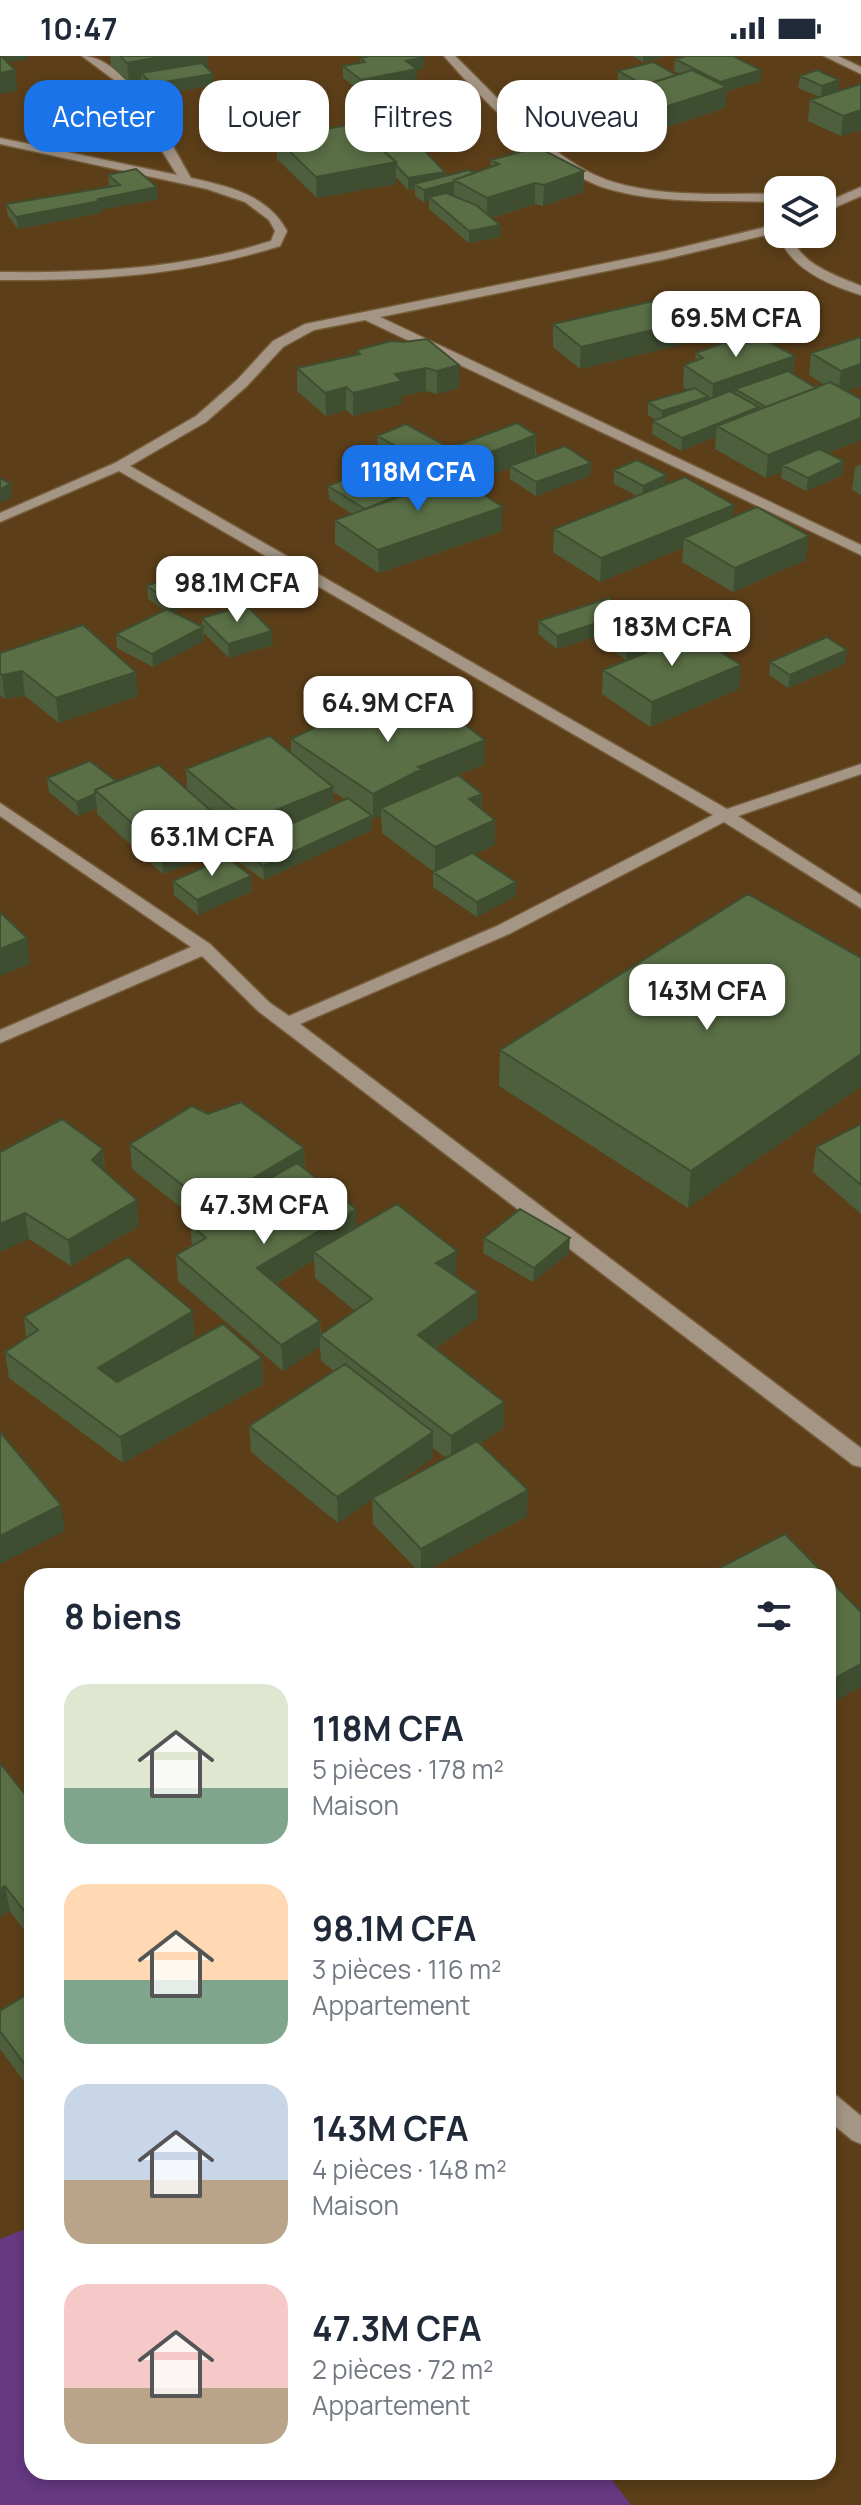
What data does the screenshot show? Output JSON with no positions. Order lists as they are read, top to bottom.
{
  "page": {
    "status": "10:47",
    "chip": [
      "Acheter",
      "Louer",
      "Filtres",
      "Nouveau"
    ],
    "price": [
      "69.5M CFA",
      "118M CFA",
      "98.1M CFA",
      "183M CFA",
      "64.9M CFA",
      "63.1M CFA",
      "143M CFA",
      "47.3M CFA"
    ],
    "heading": "8 biens",
    "list": [
      {
        "name": "118M CFA",
        "note": "5 pièces · 178 m² · Maison"
      },
      {
        "name": "98.1M CFA",
        "note": "3 pièces · 116 m² · Appartement"
      },
      {
        "name": "143M CFA",
        "note": "4 pièces · 148 m² · Maison"
      },
      {
        "name": "47.3M CFA",
        "note": "2 pièces · 72 m² · Appartement"
      }
    ]
  }
}
